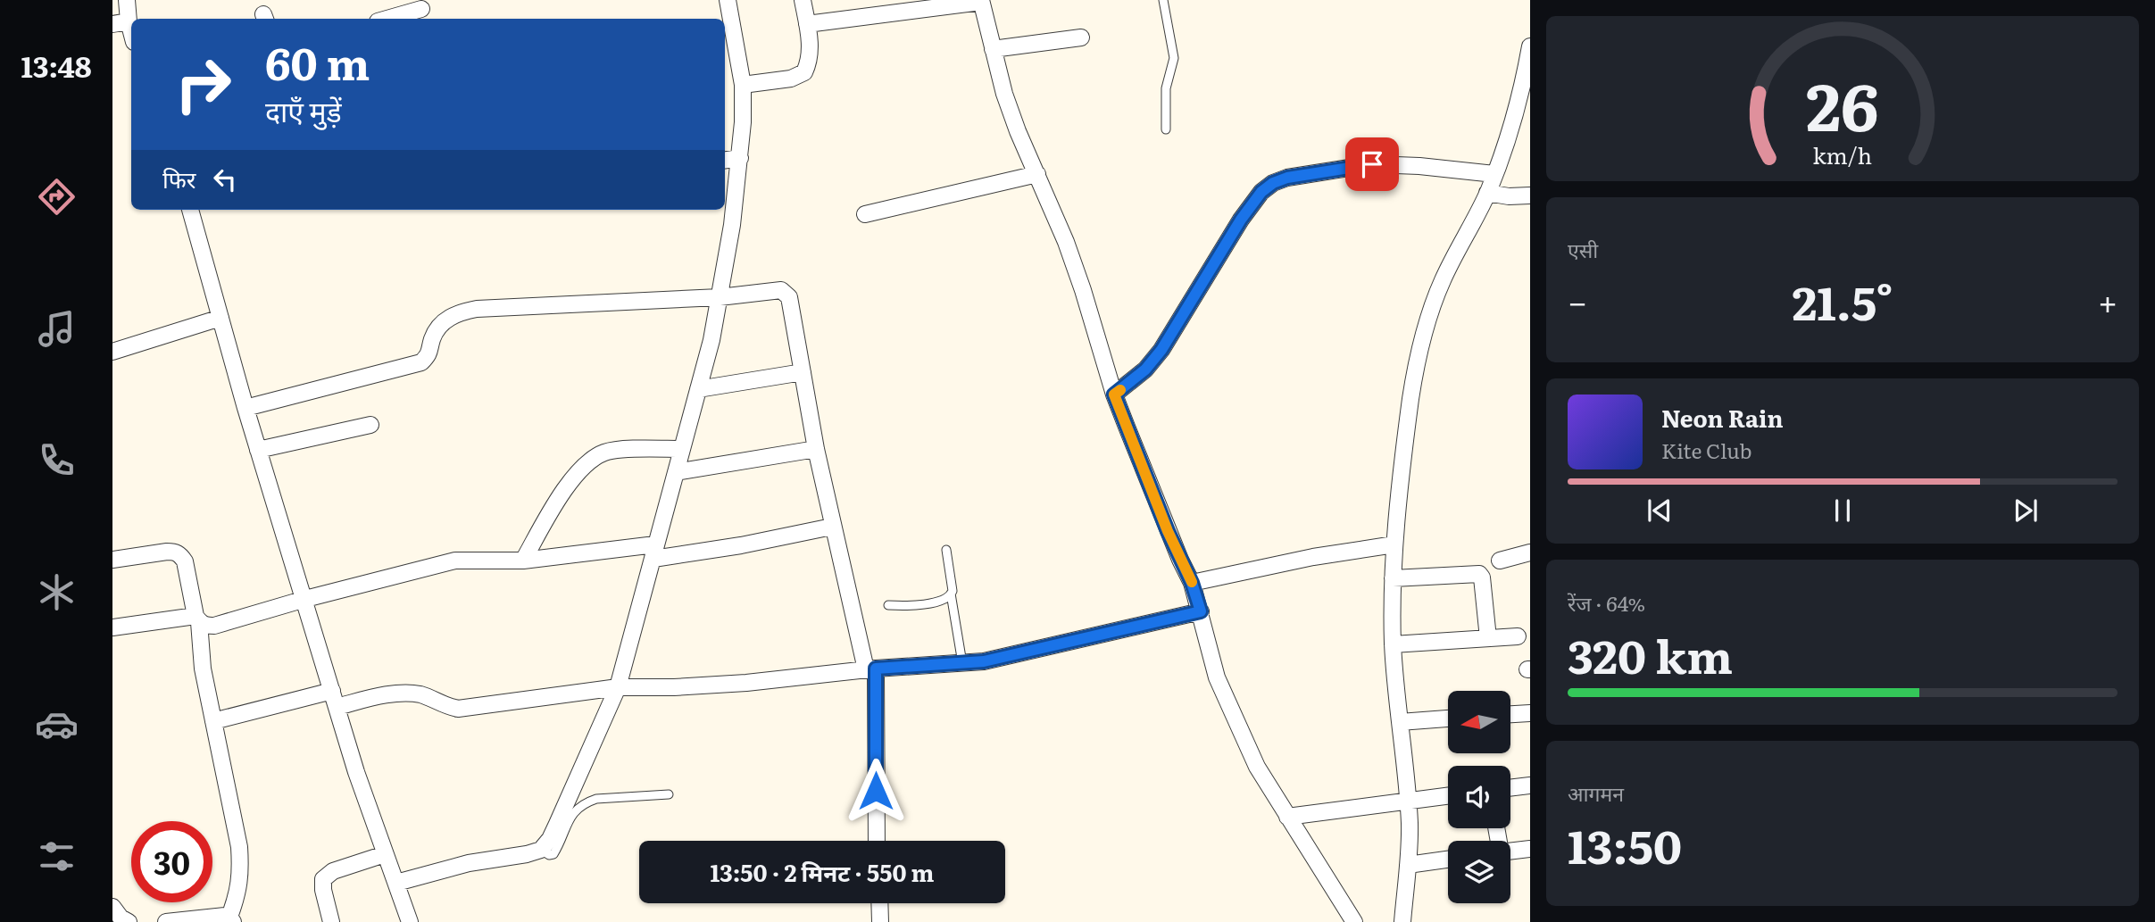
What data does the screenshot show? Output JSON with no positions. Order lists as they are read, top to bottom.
{
  "north": "left",
  "page": {
    "tabs": "13:48",
    "turn": ["60 m", "दाएँ मुड़ें"],
    "then": "फिर",
    "tile": [
      "एसी",
      ["रेंज · 64%", "320 km"],
      ["आगमन", "13:50"]
    ],
    "heat": ["−", "21.5°", "+"],
    "song": ["Neon Rain", "Kite Club"],
    "limit": "30",
    "trip": "13:50 · 2 मिनट · 550 m",
    "gauge": ["26", "km/h"]
  }
}
